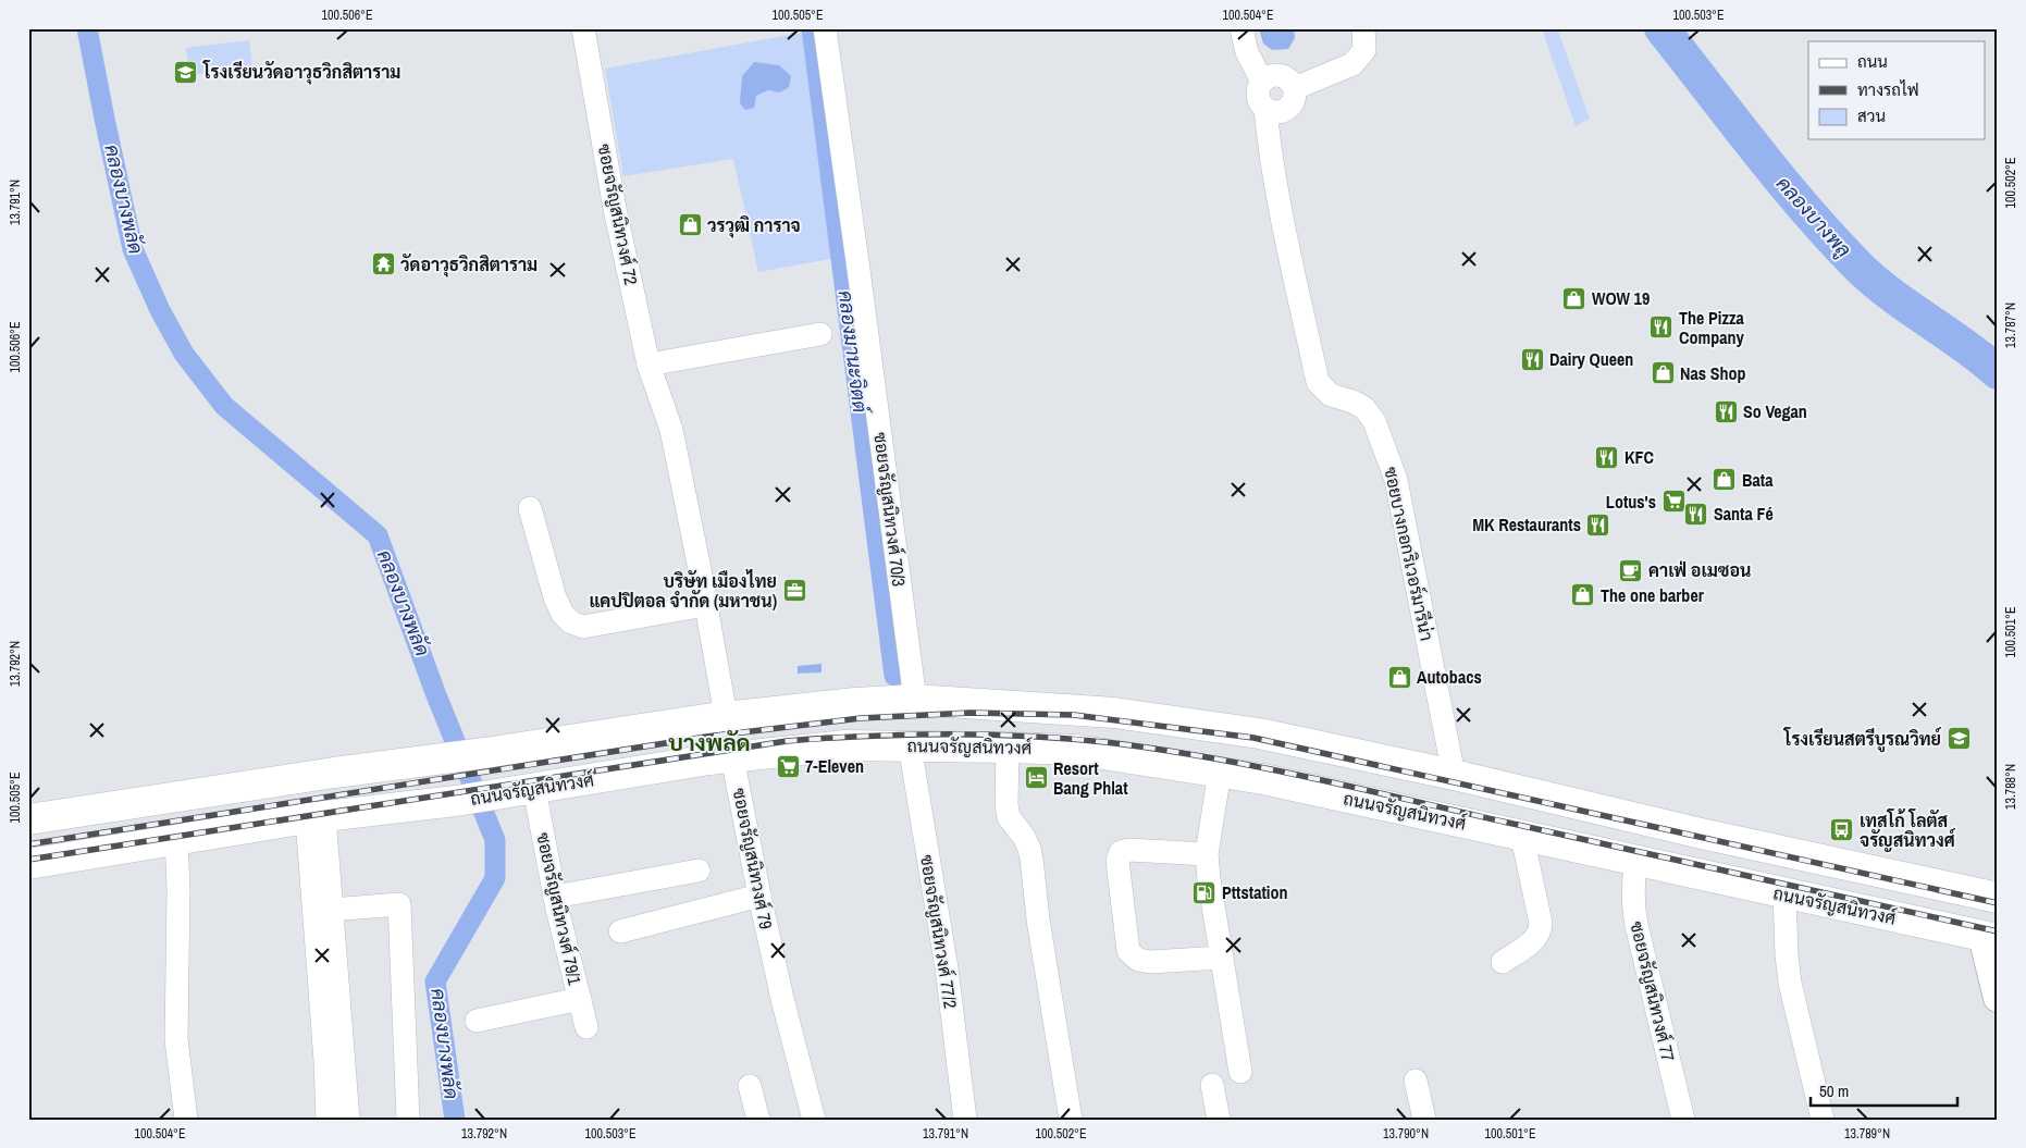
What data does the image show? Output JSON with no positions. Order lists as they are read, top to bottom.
{
  "streets": {
    "main road": ["ถนนจรัญสนิทวงศ์"],
    "street": [
      "ซอยจรัญสนิทวงศ์ 72",
      "ซอยจรัญสนิทวงศ์ 70/3",
      "ซอยบางกอกริเวอร์มารีน่า",
      "ซอยจรัญสนิทวงศ์ 79",
      "ซอยจรัญสนิทวงศ์ 79/1",
      "ซอยจรัญสนิทวงศ์ 77/2",
      "ซอยจรัญสนิทวงศ์ 77"
    ]
  },
  "crossings": [
    ["ถนนจรัญสนิทวงศ์", "ซอยจรัญสนิทวงศ์ 79"],
    ["ถนนจรัญสนิทวงศ์", "ซอยจรัญสนิทวงศ์ 79/1"],
    ["ถนนจรัญสนิทวงศ์", "ซอยจรัญสนิทวงศ์ 77/2"],
    ["ถนนจรัญสนิทวงศ์", "ซอยจรัญสนิทวงศ์ 77"]
  ],
  "districts": ["บางพลัด"],
  "water": ["คลองบางพลัด", "คลองบางพลู", "คลองมานะจิตต์"],
  "places": {
    "school or university": ["โรงเรียนวัดอาวุธวิกสิตาราม", "โรงเรียนสตรีบูรณวิทย์"],
    "shop": [
      "วรวุฒิ การาจ",
      "WOW 19",
      "Nas Shop",
      "Bata",
      "The one barber",
      "Autobacs"
    ],
    "temple": ["วัดอาวุธวิกสิตาราม"],
    "restaurant": [
      "The Pizza Company",
      "Dairy Queen",
      "So Vegan",
      "KFC",
      "Santa Fé",
      "MK Restaurants"
    ],
    "supermarket": ["Lotus's", "7-Eleven"],
    "cafe": ["คาเฟ่ อเมซอน"],
    "office": ["บริษัท เมืองไทย แคปปิตอล จำกัด (มหาชน)"],
    "hotel": ["Resort Bang Phlat"],
    "bus stop": ["เทสโก้ โลตัส จรัญสนิทวงศ์"],
    "fuel station": ["Pttstation"]
  },
  "legend": ["ถนน", "ทางรถไฟ", "สวน"],
  "scale_bar": "50 m",
  "coordinates": [
    "100.506°E",
    "100.505°E",
    "100.504°E",
    "100.503°E",
    "100.502°E",
    "13.791°N",
    "13.787°N",
    "100.501°E",
    "13.792°N",
    "13.788°N",
    "13.790°N",
    "13.789°N"
  ]
}
